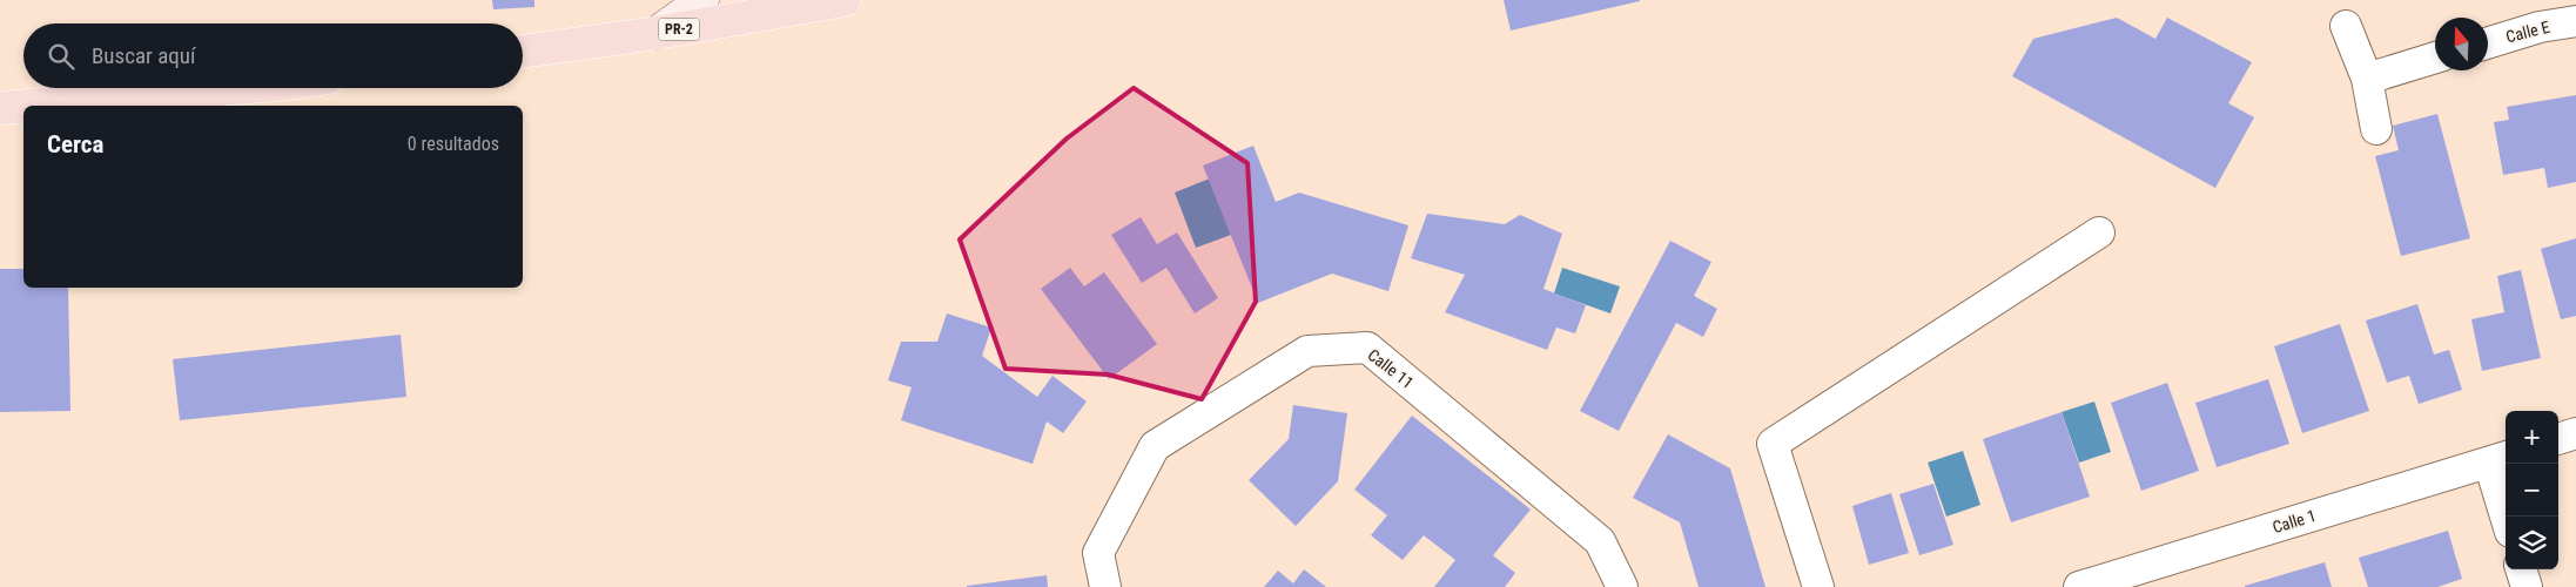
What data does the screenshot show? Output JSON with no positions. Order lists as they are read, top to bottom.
{
  "streets": {
    "main road": ["PR-2"],
    "street": ["Calle E", "Calle 11", "Calle 1"]
  },
  "north": "top",
  "page": {
    "search": "Buscar aquí",
    "heading": ["Cerca", "0 resultados"],
    "map_buttons": ["+", "−"]
  }
}
